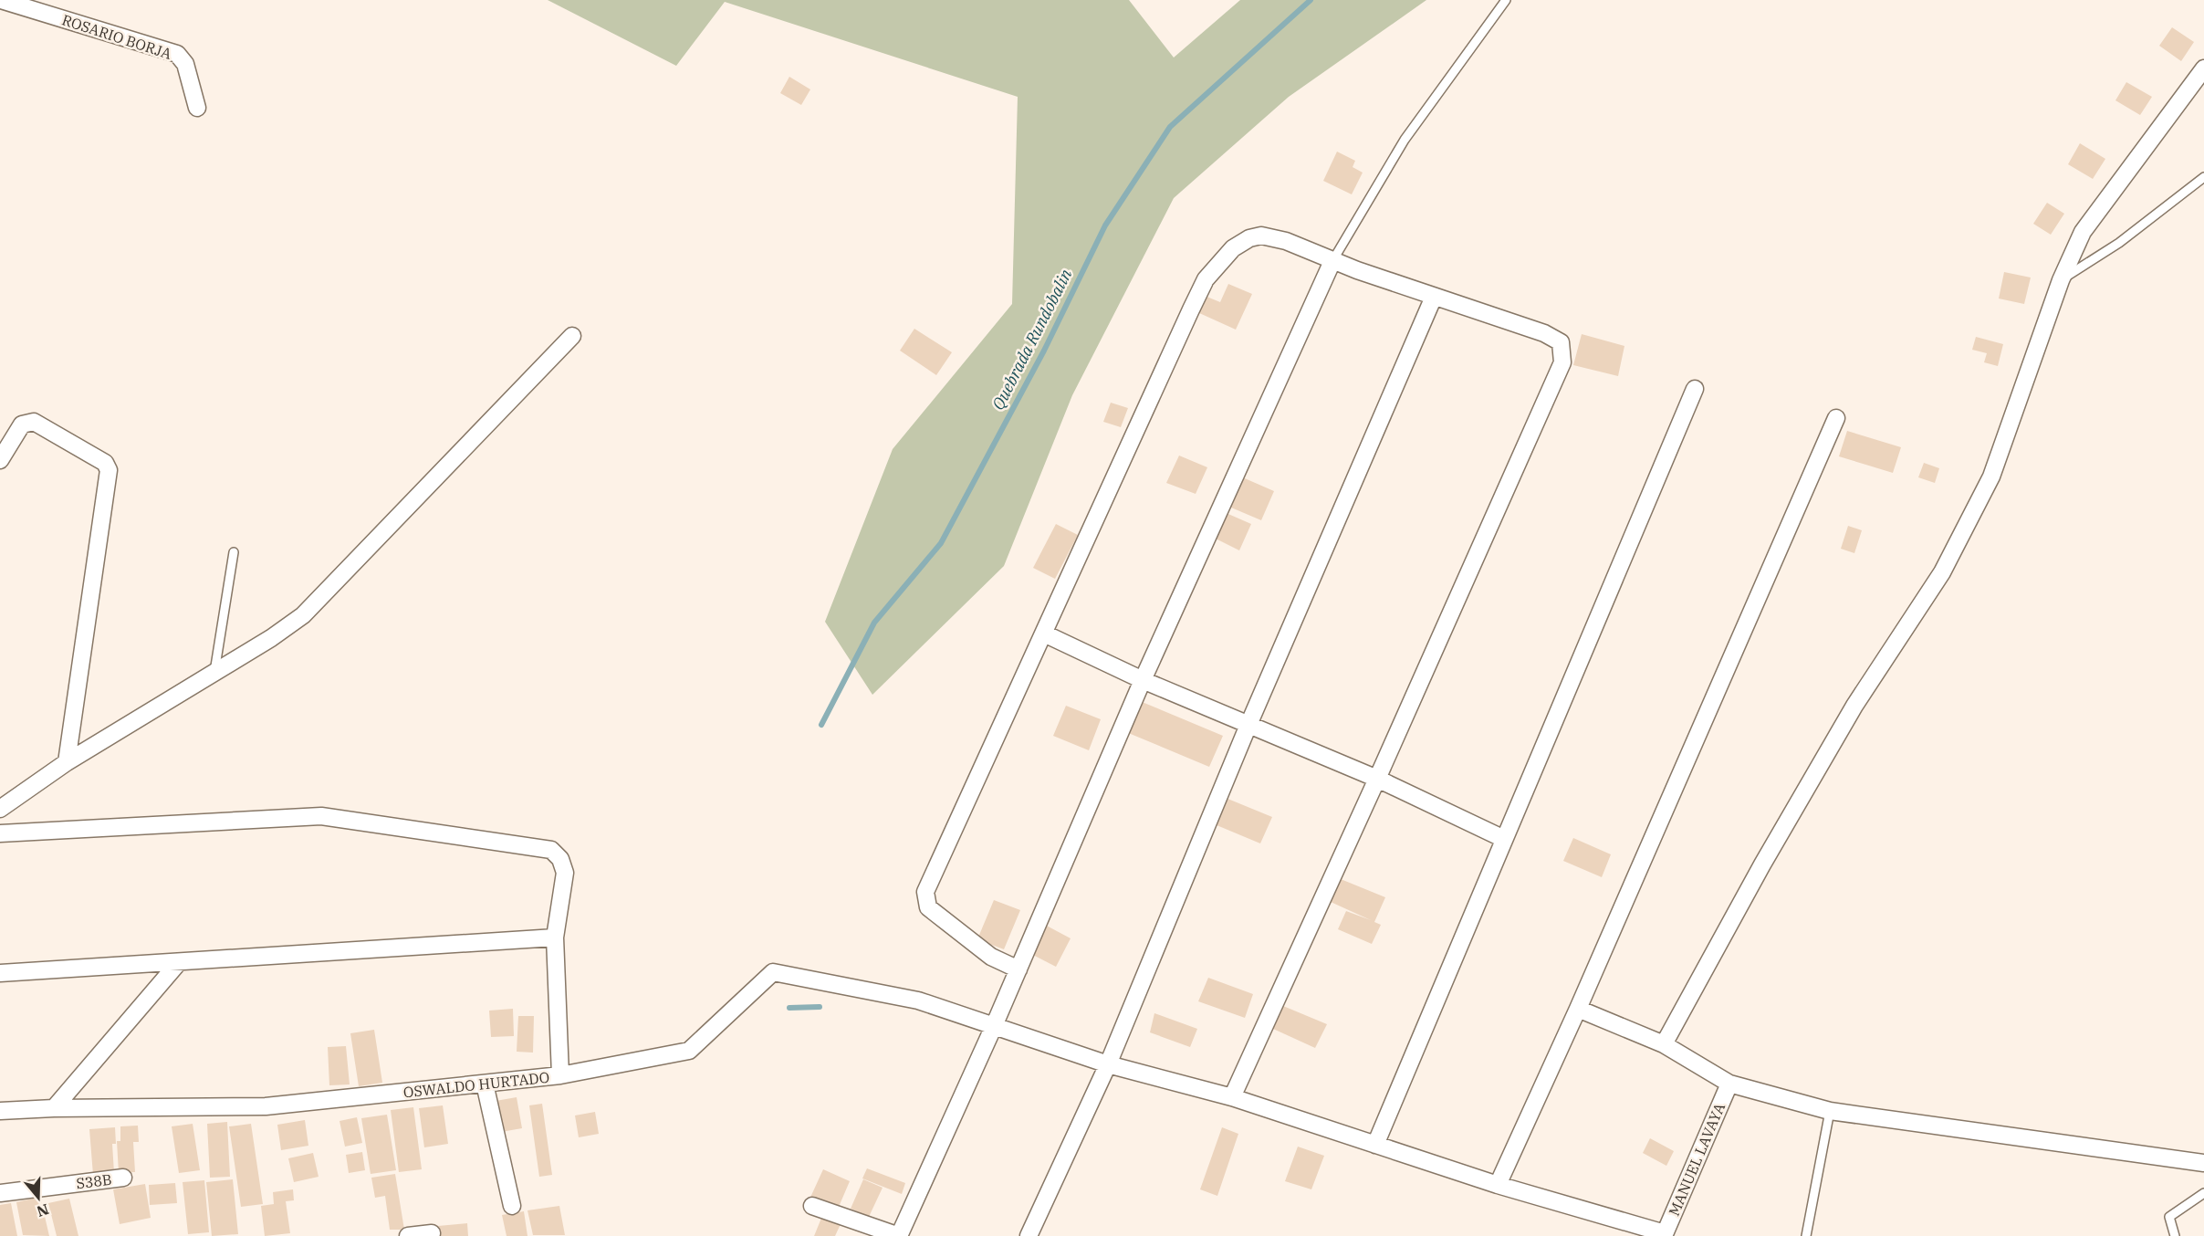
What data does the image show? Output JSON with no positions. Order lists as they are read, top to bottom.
{
  "streets": {
    "street": [
      "ROSARIO BORJA",
      "OSWALDO HURTADO",
      "MANUEL LAVAYA",
      "S38B"
    ]
  },
  "crossings": [
    ["OSWALDO HURTADO", "MANUEL LAVAYA"]
  ],
  "water": ["Quebrada Rundobalin"],
  "north": "bottom"
}
